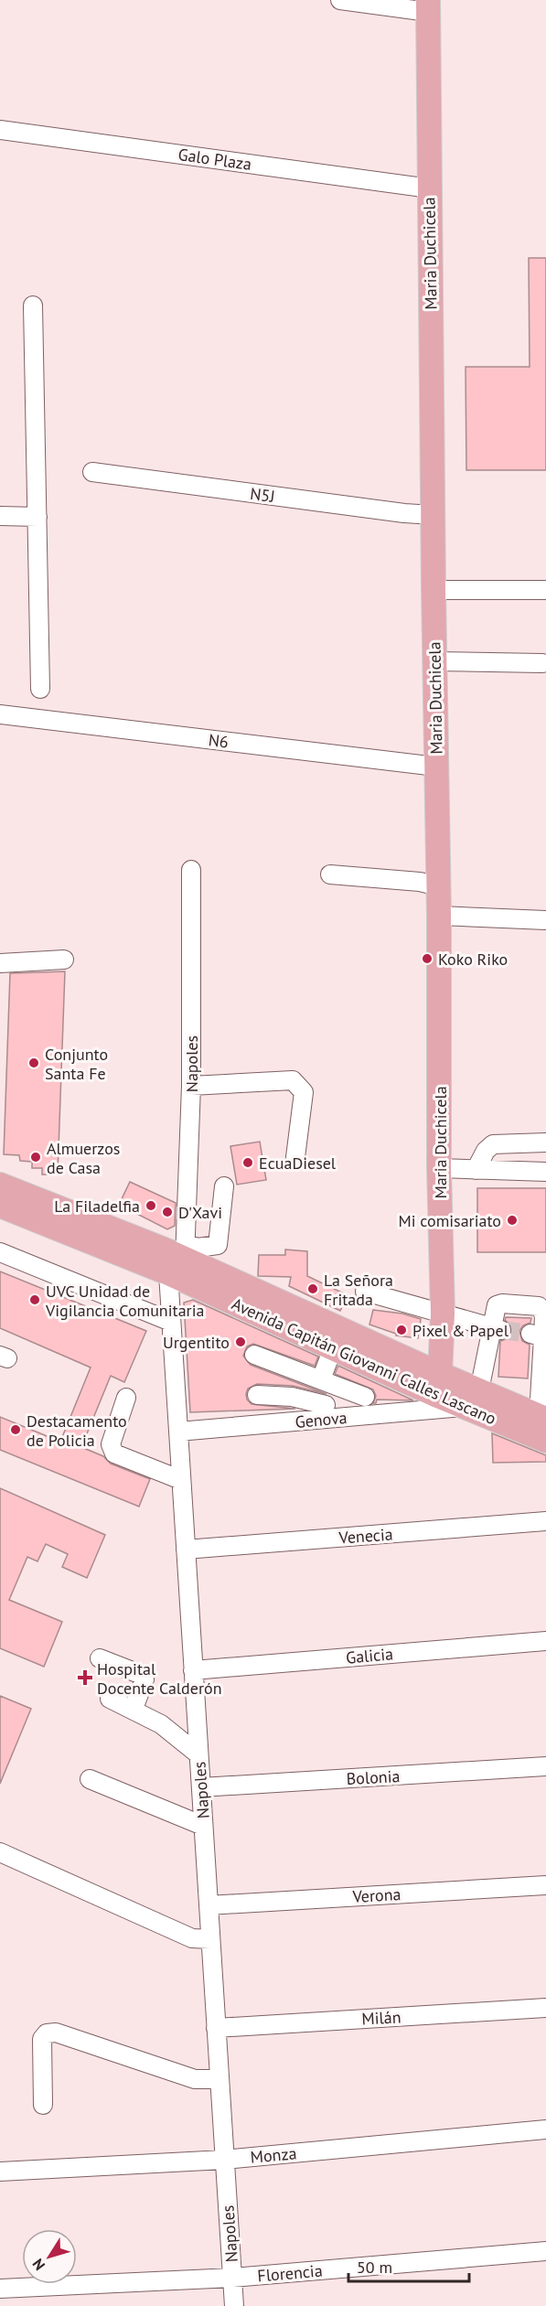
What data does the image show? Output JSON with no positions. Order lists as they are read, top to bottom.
{
  "streets": {
    "main road": ["Maria Duchicela", "Avenida Capitán Giovanni Calles Lascano"],
    "street": [
      "Galo Plaza",
      "N5J",
      "N6",
      "Napoles",
      "Genova",
      "Venecia",
      "Galicia",
      "Bolonia",
      "Verona",
      "Milán",
      "Monza",
      "Florencia"
    ]
  },
  "crossings": [
    ["Galo Plaza", "Maria Duchicela"],
    ["Maria Duchicela", "N5J"],
    ["Maria Duchicela", "N6"],
    ["Maria Duchicela", "Avenida Capitán Giovanni Calles Lascano"],
    ["Napoles", "Avenida Capitán Giovanni Calles Lascano"],
    ["Napoles", "Genova"],
    ["Napoles", "Venecia"],
    ["Napoles", "Galicia"],
    ["Napoles", "Bolonia"],
    ["Napoles", "Verona"],
    ["Napoles", "Milán"],
    ["Napoles", "Monza"],
    ["Napoles", "Florencia"],
    ["Avenida Capitán Giovanni Calles Lascano", "Genova"]
  ],
  "places": {
    "other": [
      "Koko Riko",
      "Conjunto Santa Fe",
      "Almuerzos de Casa",
      "EcuaDiesel",
      "La Filadelfia",
      "D'Xavi",
      "Mi comisariato",
      "La Señora Fritada",
      "UVC Unidad de Vigilancia Comunitaria",
      "Pixel & Papel",
      "Urgentito",
      "Destacamento de Policia"
    ],
    "health": ["Hospital Docente Calderón"]
  },
  "scale_bar": "50 m",
  "north": "bottom left"
}
